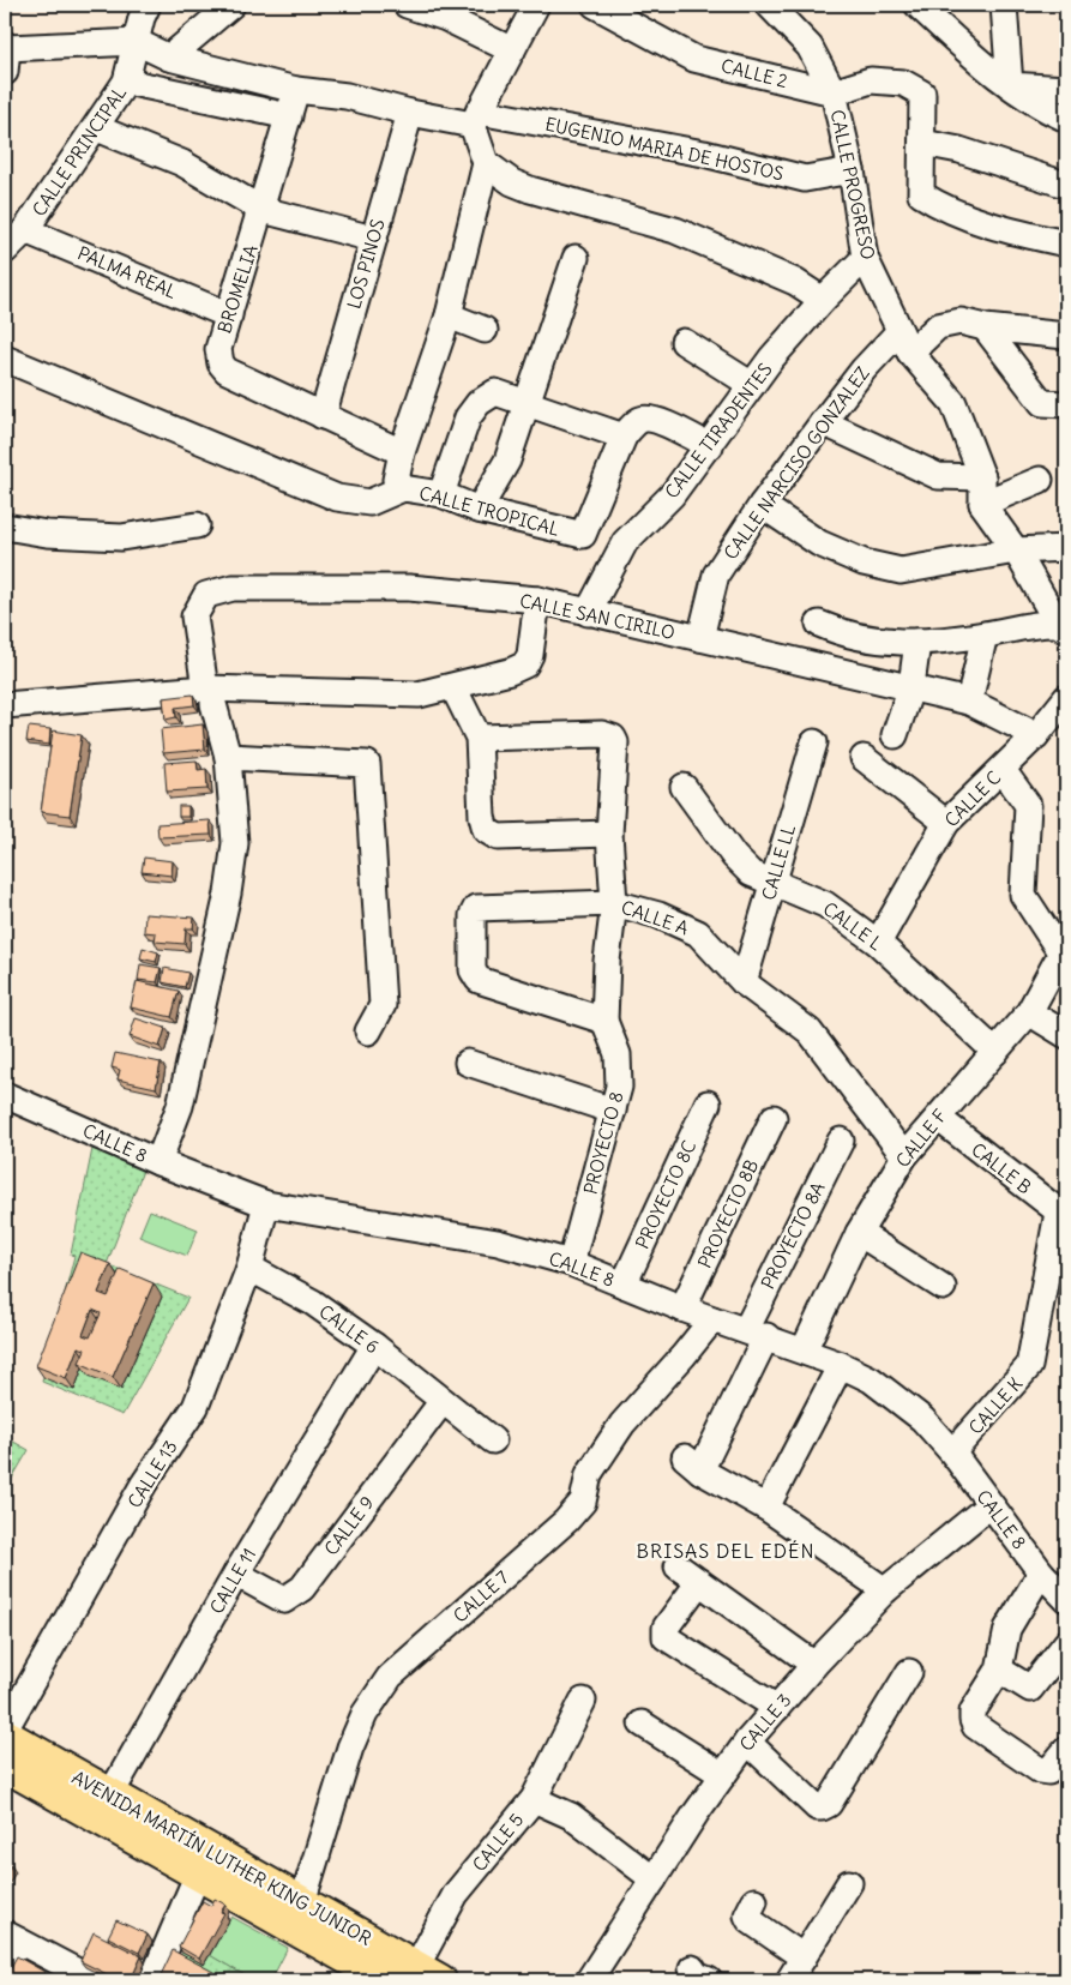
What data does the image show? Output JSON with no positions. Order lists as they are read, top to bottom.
{
  "streets": {
    "main road": ["AVENIDA MARTÍN LUTHER KING JUNIOR"],
    "street": [
      "CALLE 2",
      "EUGENIO MARIA DE HOSTOS",
      "CALLE PRINCIPAL",
      "CALLE PROGRESO",
      "LOS PINOS",
      "PALMA REAL",
      "BROMELIA",
      "CALLE TIRADENTES",
      "CALLE NARCISO GONZALEZ",
      "CALLE TROPICAL",
      "CALLE SAN CIRILO",
      "CALLE C",
      "CALLE LL",
      "CALLE A",
      "CALLE L",
      "CALLE F",
      "CALLE 8",
      "PROYECTO 8",
      "CALLE B",
      "PROYECTO 8C",
      "PROYECTO 8B",
      "PROYECTO 8A",
      "CALLE 6",
      "CALLE K",
      "CALLE 13",
      "CALLE 9",
      "CALLE 11",
      "CALLE 7",
      "CALLE 3",
      "CALLE 5"
    ]
  },
  "crossings": [
    ["CALLE 2", "CALLE PROGRESO"],
    ["EUGENIO MARIA DE HOSTOS", "CALLE PROGRESO"],
    ["EUGENIO MARIA DE HOSTOS", "LOS PINOS"],
    ["EUGENIO MARIA DE HOSTOS", "BROMELIA"],
    ["CALLE PRINCIPAL", "PALMA REAL"],
    ["CALLE PROGRESO", "CALLE TIRADENTES"],
    ["CALLE PROGRESO", "CALLE NARCISO GONZALEZ"],
    ["LOS PINOS", "BROMELIA"],
    ["PALMA REAL", "BROMELIA"],
    ["CALLE TIRADENTES", "CALLE SAN CIRILO"],
    ["CALLE NARCISO GONZALEZ", "CALLE SAN CIRILO"],
    ["CALLE SAN CIRILO", "CALLE C"],
    ["CALLE SAN CIRILO", "CALLE 8"],
    ["CALLE C", "CALLE L"],
    ["CALLE LL", "CALLE A"],
    ["CALLE LL", "CALLE L"],
    ["CALLE A", "CALLE F"],
    ["CALLE A", "PROYECTO 8"],
    ["CALLE L", "CALLE F"],
    ["CALLE F", "CALLE 8"],
    ["CALLE F", "CALLE B"],
    ["CALLE 8", "PROYECTO 8"],
    ["CALLE 8", "PROYECTO 8C"],
    ["CALLE 8", "PROYECTO 8B"],
    ["CALLE 8", "PROYECTO 8A"],
    ["CALLE 8", "CALLE K"],
    ["CALLE 8", "CALLE 13"],
    ["CALLE 8", "CALLE 7"],
    ["CALLE 8", "CALLE 3"],
    ["CALLE B", "CALLE K"],
    ["CALLE 6", "CALLE 13"],
    ["CALLE 6", "CALLE 9"],
    ["CALLE 6", "CALLE 11"],
    ["CALLE 9", "CALLE 11"],
    ["CALLE 11", "AVENIDA MARTÍN LUTHER KING JUNIOR"],
    ["CALLE 7", "AVENIDA MARTÍN LUTHER KING JUNIOR"],
    ["CALLE 5", "AVENIDA MARTÍN LUTHER KING JUNIOR"]
  ],
  "districts": ["BRISAS DEL EDÉN"]
}
